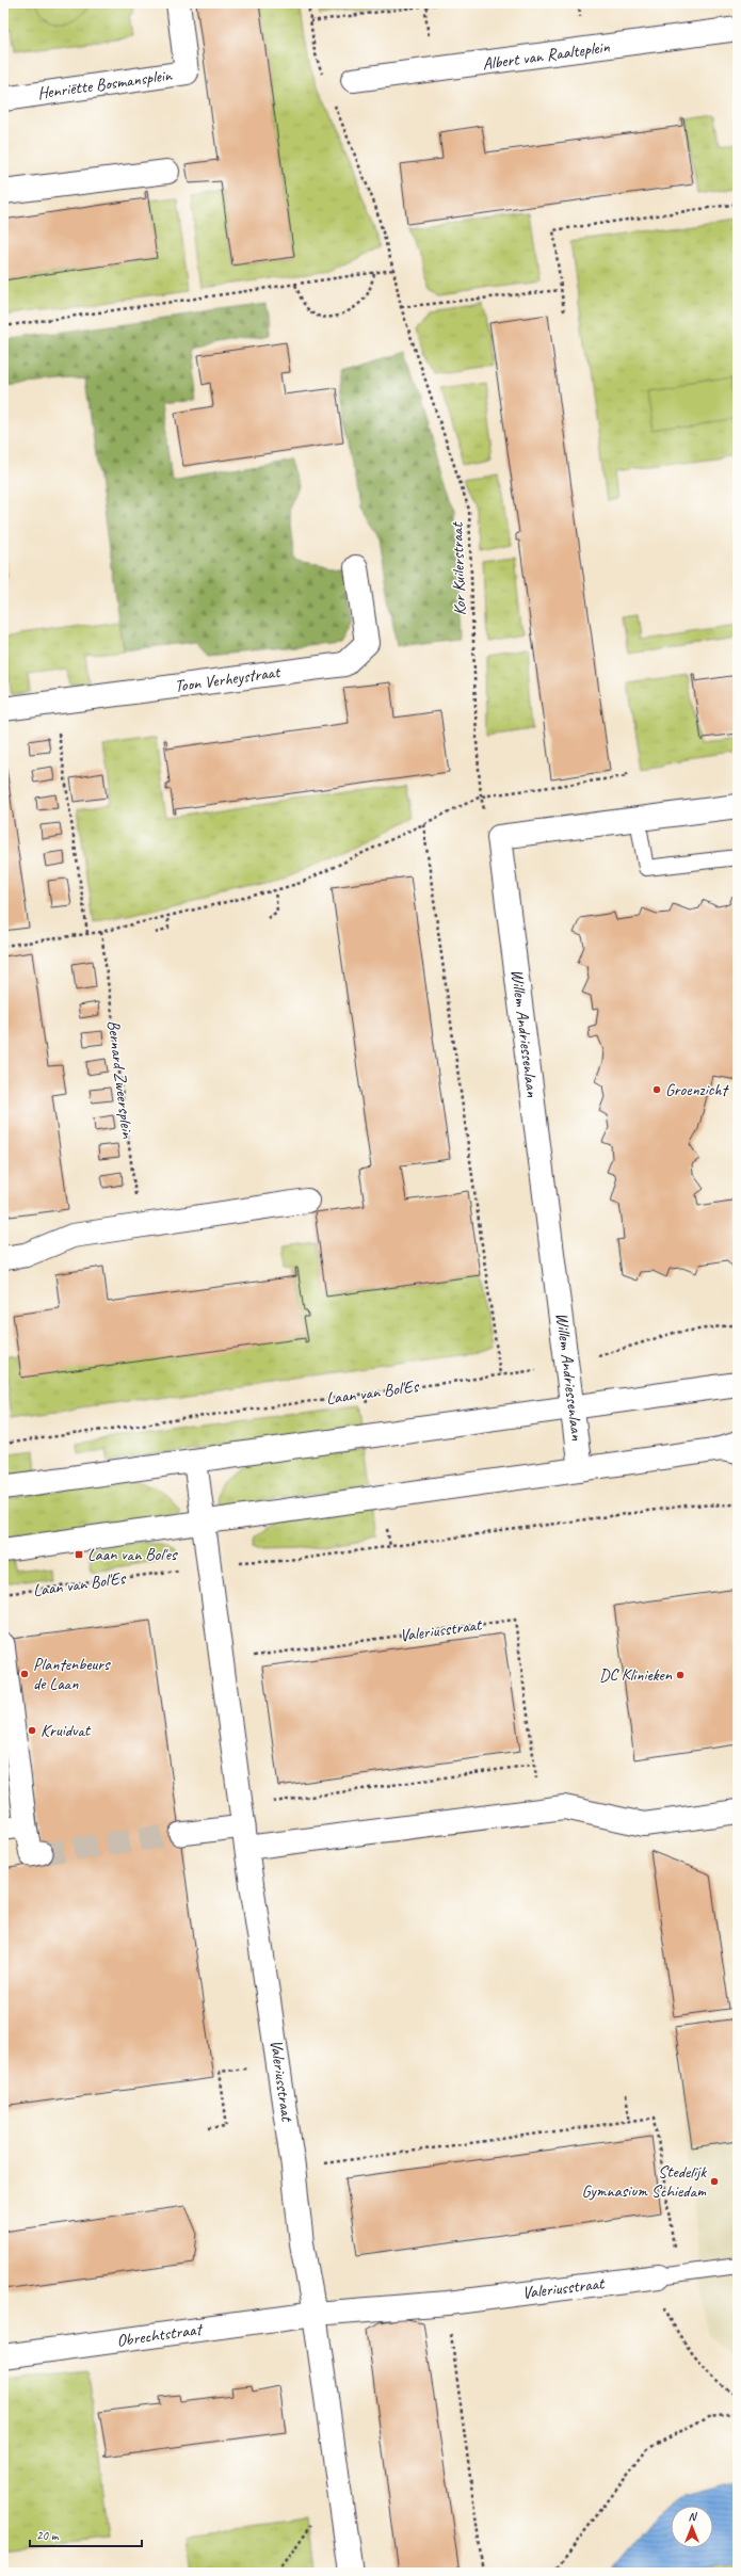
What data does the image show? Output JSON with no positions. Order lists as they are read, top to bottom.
{
  "streets": {
    "street": [
      "Albert van Raalteplein",
      "Henriëtte Bosmansplein",
      "Toon Verheystraat",
      "Willem Andriessenlaan",
      "Valeriusstraat",
      "Obrechtstraat"
    ],
    "path": ["Kor Kuilerstraat", "Bernard Zweersplein", "Laan van Bol'Es"]
  },
  "crossings": [
    ["Kor Kuilerstraat", "Willem Andriessenlaan"],
    ["Willem Andriessenlaan", "Laan van Bol'Es"],
    ["Laan van Bol'Es", "Valeriusstraat"],
    ["Valeriusstraat", "Obrechtstraat"]
  ],
  "places": {
    "other": [
      "Groenzicht",
      "Plantenbeurs de Laan",
      "DC Klinieken",
      "Kruidvat",
      "Stedelijk Gymnasium Schiedam"
    ],
    "transit": ["Laan van Bol'es"]
  },
  "scale_bar": "20 m",
  "north": "top"
}
